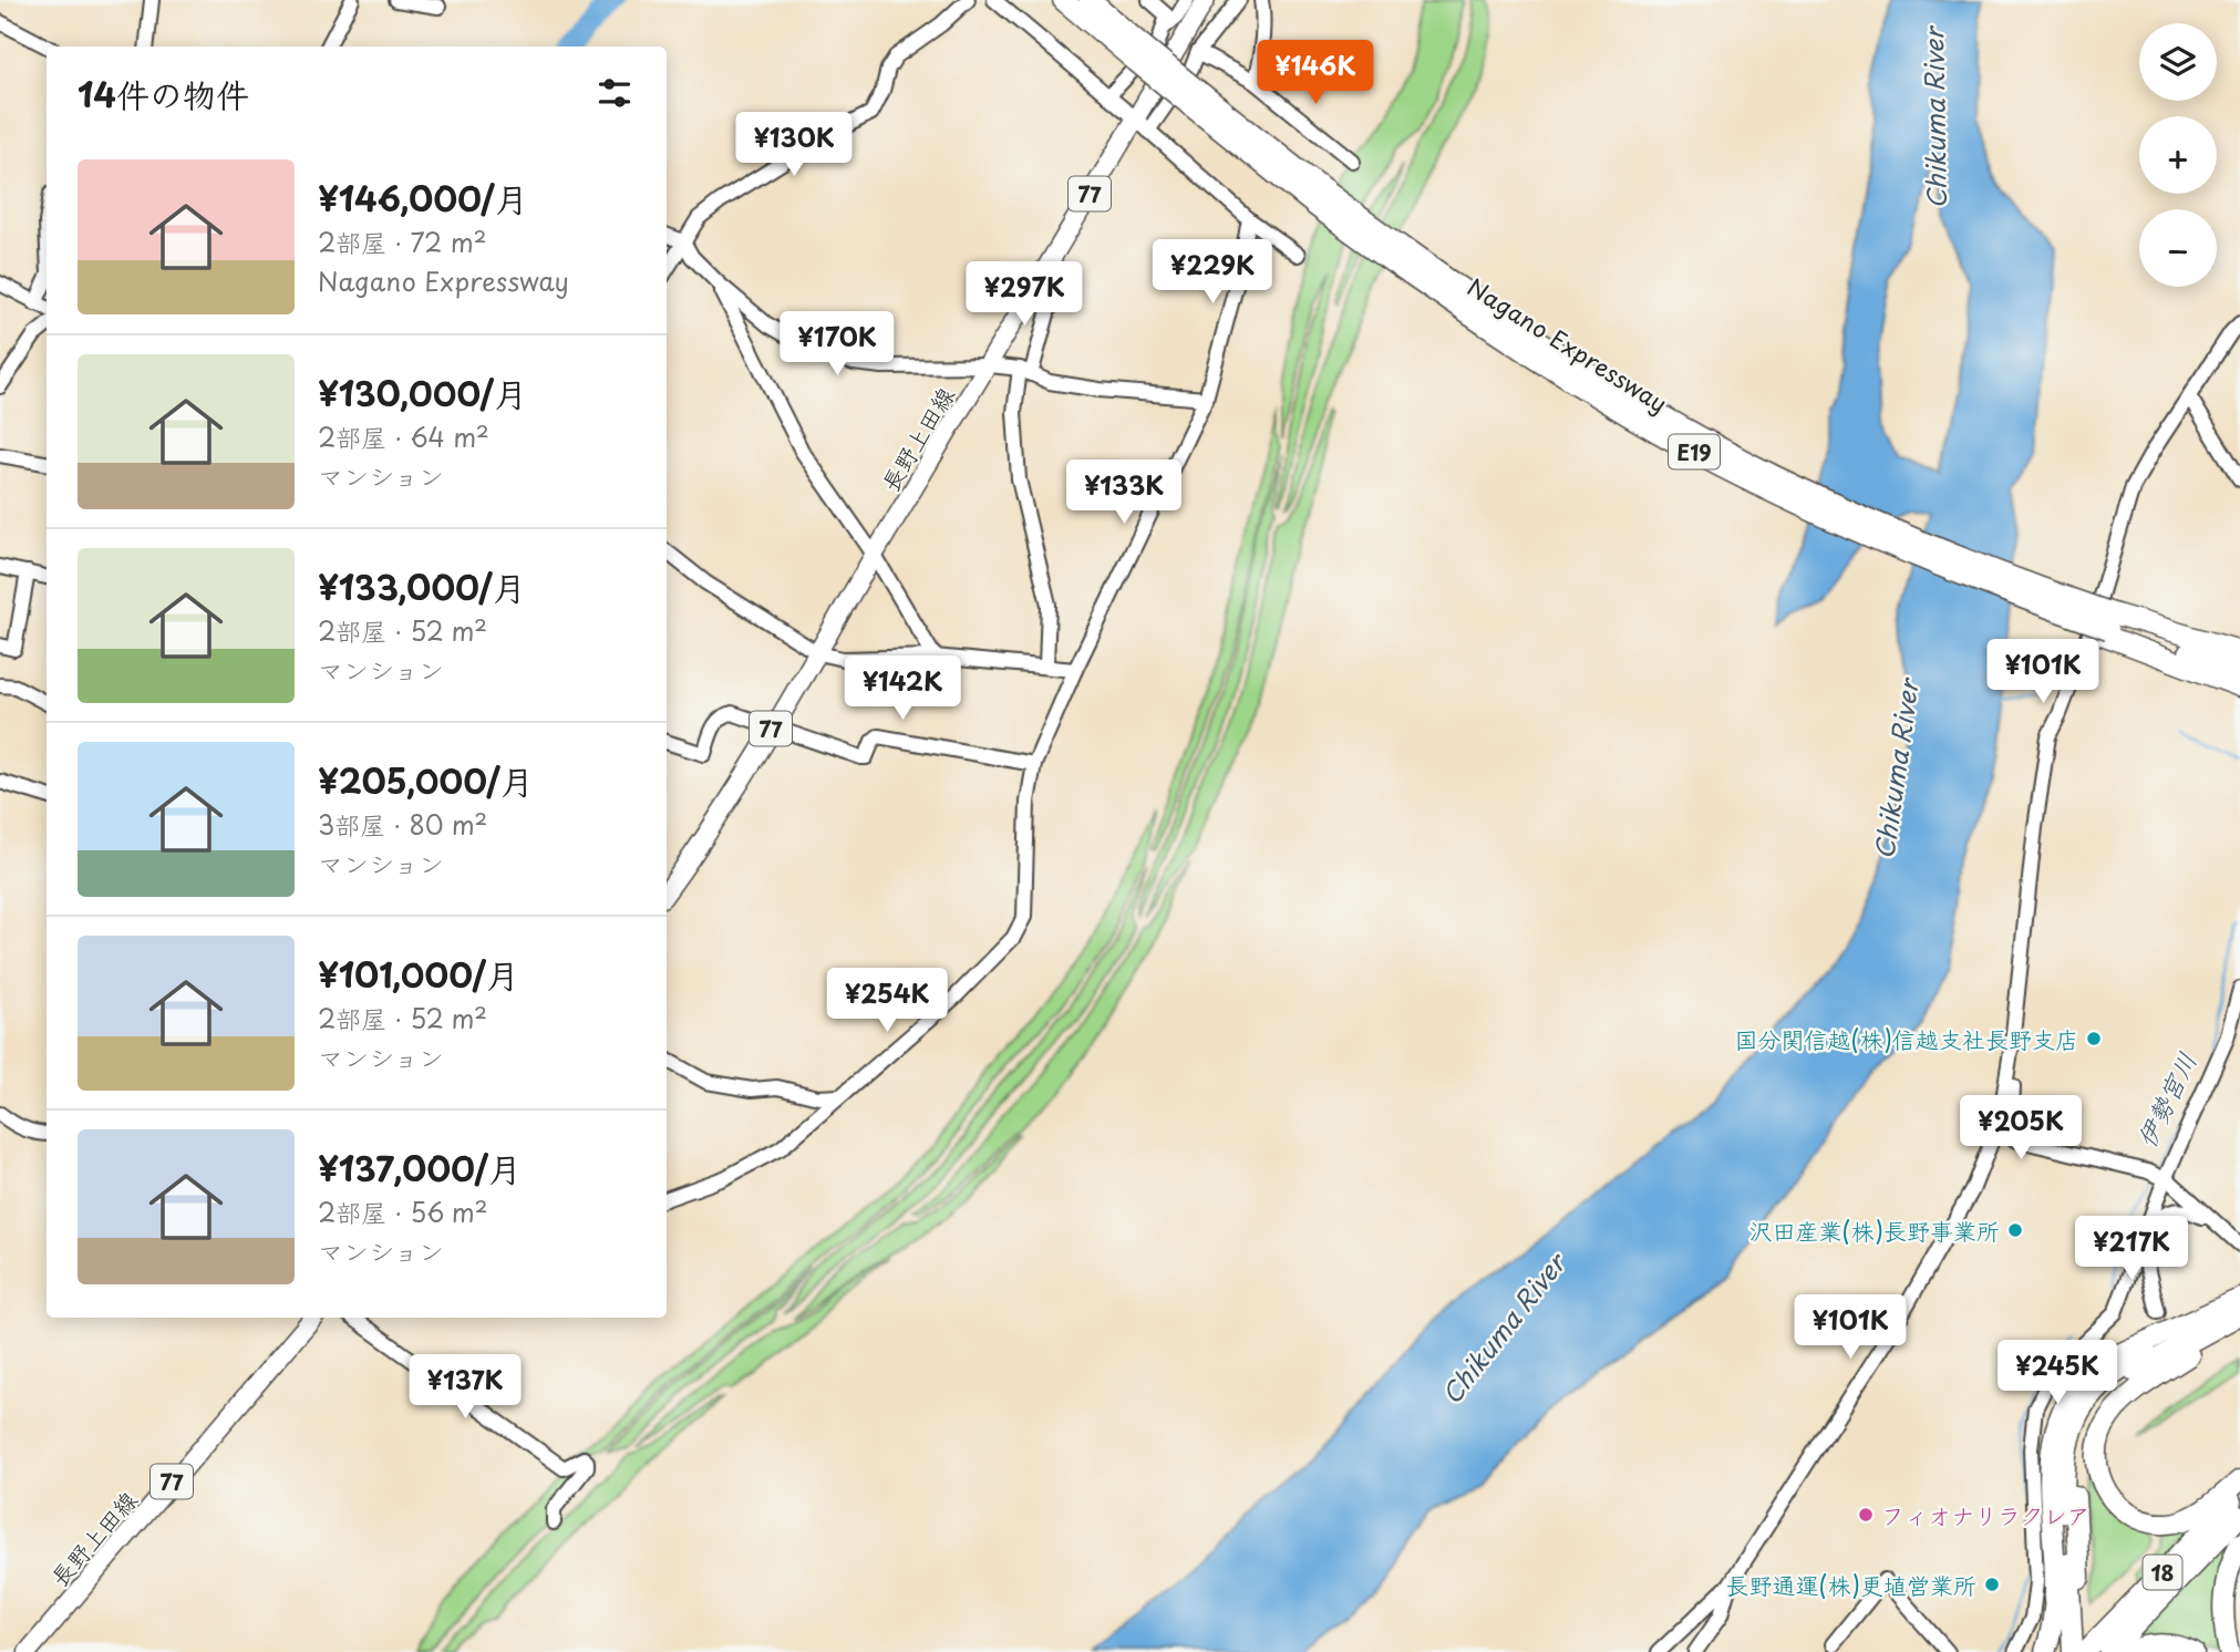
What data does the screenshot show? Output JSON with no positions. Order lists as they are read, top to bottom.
{
  "streets": {
    "highway": ["Nagano Expressway", "E19", "18"],
    "main road": ["77", "長野上田線"]
  },
  "water": ["Chikuma River", "伊勢宮川"],
  "places": [
    "国分関信越(株)信越支社長野支店",
    "沢田産業(株)長野事業所",
    "フィオナリラクレア",
    "長野通運(株)更埴営業所"
  ],
  "page": {
    "map_buttons": ["+", "−"],
    "price": [
      "¥146K",
      "¥130K",
      "¥229K",
      "¥297K",
      "¥170K",
      "¥133K",
      "¥101K",
      "¥142K",
      "¥254K",
      "¥205K",
      "¥217K",
      "¥101K",
      "¥245K",
      "¥137K"
    ],
    "heading": "14件の物件",
    "list": [
      {
        "name": "¥146,000/月",
        "note": "2部屋 · 72 m² · Nagano Expressway"
      },
      {
        "name": "¥130,000/月",
        "note": "2部屋 · 64 m² · マンション"
      },
      {
        "name": "¥133,000/月",
        "note": "2部屋 · 52 m² · マンション"
      },
      {
        "name": "¥205,000/月",
        "note": "3部屋 · 80 m² · マンション"
      },
      {
        "name": "¥101,000/月",
        "note": "2部屋 · 52 m² · マンション"
      },
      {
        "name": "¥137,000/月",
        "note": "2部屋 · 56 m² · マンション"
      }
    ]
  }
}
